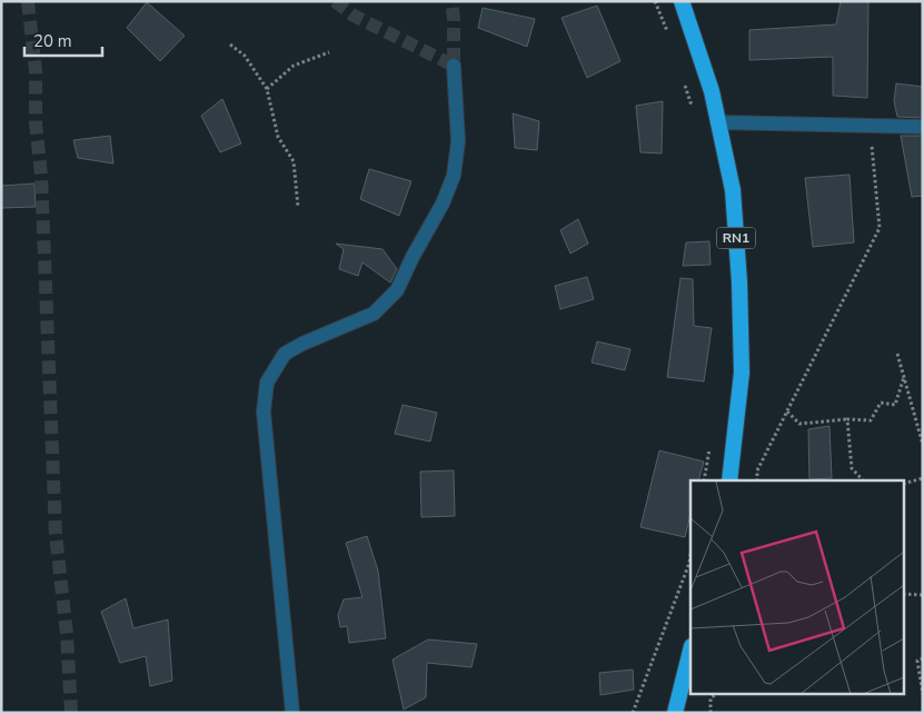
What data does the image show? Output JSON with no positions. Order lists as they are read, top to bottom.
{
  "streets": {
    "highway": ["RN1"]
  },
  "scale_bar": "20 m"
}
